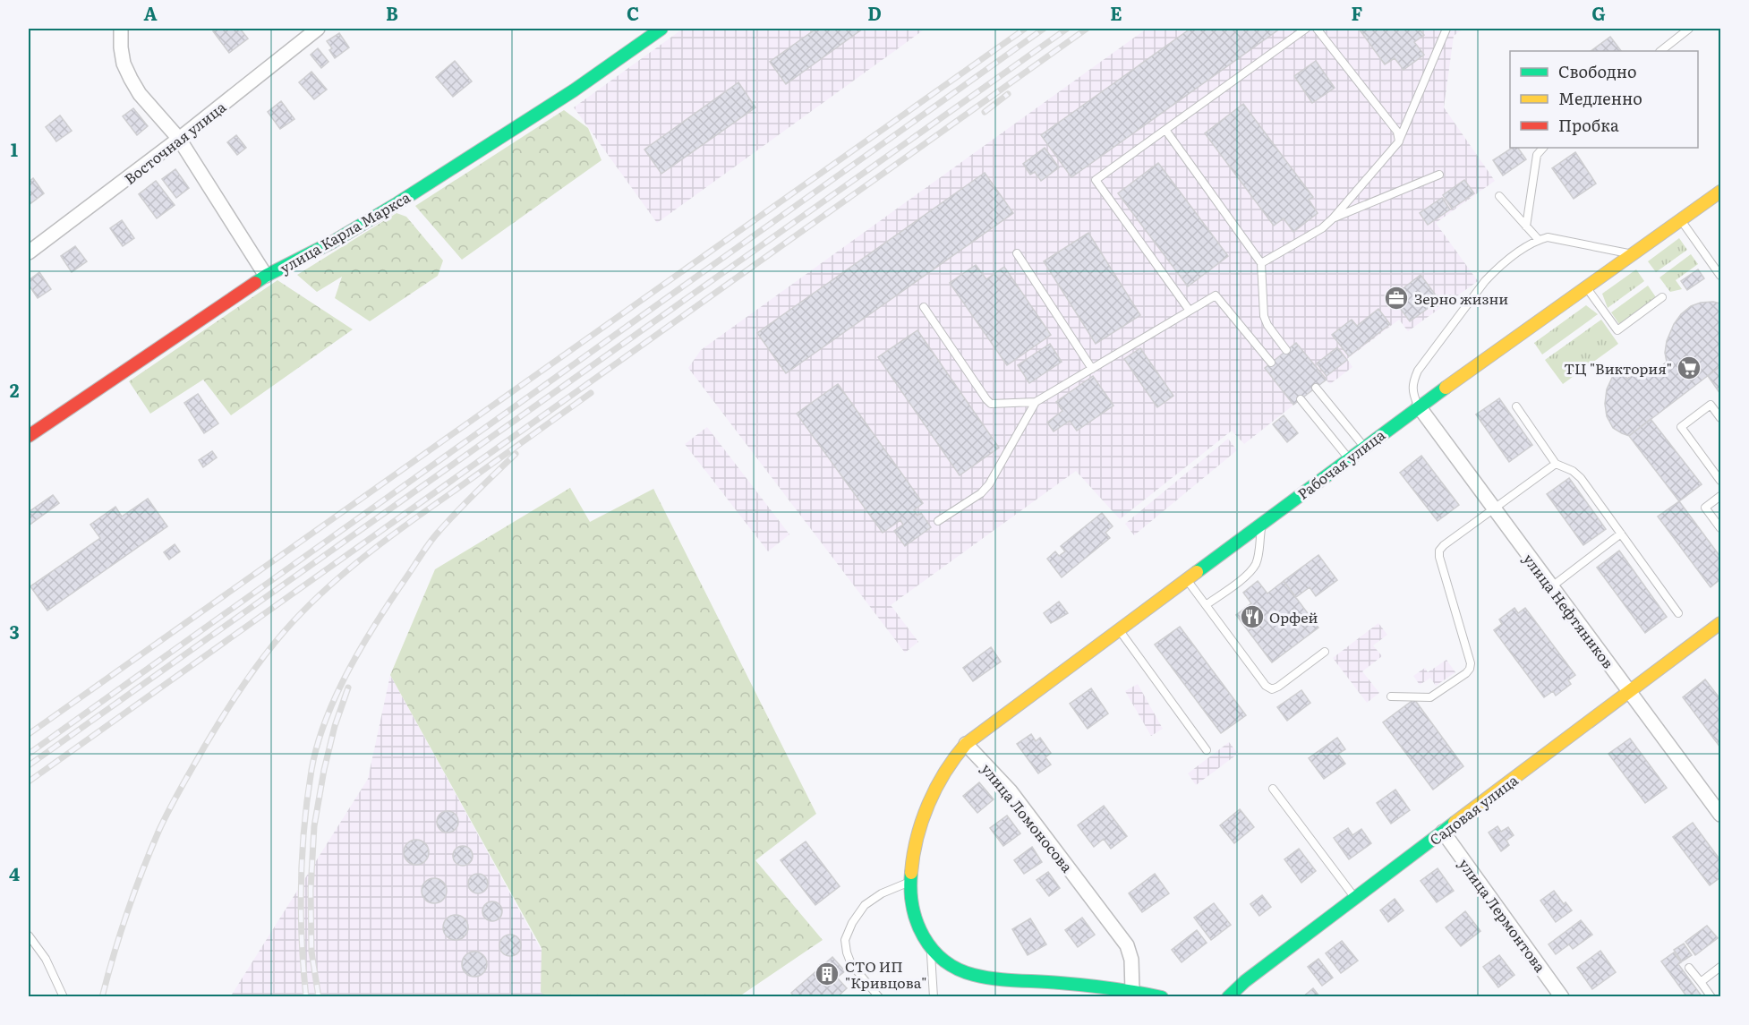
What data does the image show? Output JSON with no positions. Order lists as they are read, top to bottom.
{
  "streets": {
    "street": [
      "Восточная улица",
      "улица Карла Маркса",
      "Рабочая улица",
      "улица Нефтяников",
      "Садовая улица",
      "улица Ломоносова",
      "улица Лермонтова"
    ]
  },
  "crossings": [
    ["Рабочая улица", "улица Нефтяников"],
    ["Рабочая улица", "улица Ломоносова"],
    ["улица Нефтяников", "Садовая улица"],
    ["Садовая улица", "улица Лермонтова"]
  ],
  "places": {
    "office": ["Зерно жизни"],
    "supermarket": ["ТЦ \"Виктория\""],
    "restaurant": ["Орфей"],
    "building": ["СТО ИП \"Кривцова\""]
  },
  "legend": ["Свободно", "Медленно", "Пробка"],
  "grid": {
    "columns": [
      "A",
      "B",
      "C",
      "D",
      "E",
      "F",
      "G"
    ],
    "rows": [
      "1",
      "2",
      "3",
      "4"
    ]
  }
}
